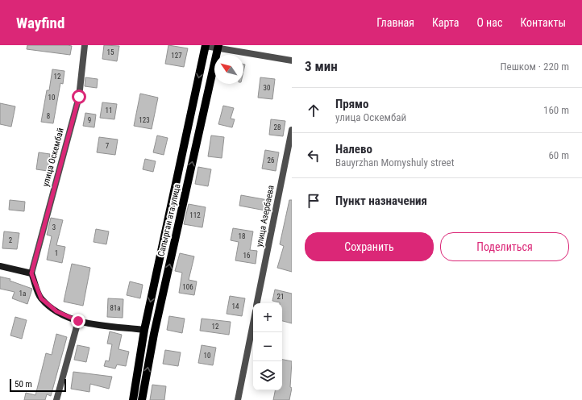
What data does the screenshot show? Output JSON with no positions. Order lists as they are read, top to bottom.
{
  "streets": {
    "main road": ["Сапырган ата улица"],
    "street": ["улица Оскембай", "улица Азербаева"]
  },
  "house_numbers": [
    "15",
    "127",
    "12",
    "30",
    "10",
    "11",
    "8",
    "9",
    "123",
    "28",
    "7",
    "26",
    "112",
    "3",
    "18",
    "2",
    "1",
    "16",
    "106",
    "1а",
    "21",
    "14",
    "81а",
    "12",
    "10"
  ],
  "scale_bar": "50 m",
  "north": "top left",
  "page": {
    "header": "Wayfind",
    "nav": [
      "Главная",
      "Карта",
      "О нас",
      "Контакты"
    ],
    "heading": ["3 мин", "Пешком · 220 m"],
    "list": [
      ["Прямо", "улица Оскембай", "160 m"],
      ["Налево", "Bauyrzhan Momyshuly street", "60 m"],
      "Пункт назначения"
    ],
    "buttons": ["Сохранить", "Поделиться"],
    "map_buttons": ["+", "−"],
    "scale": "50 m"
  }
}
